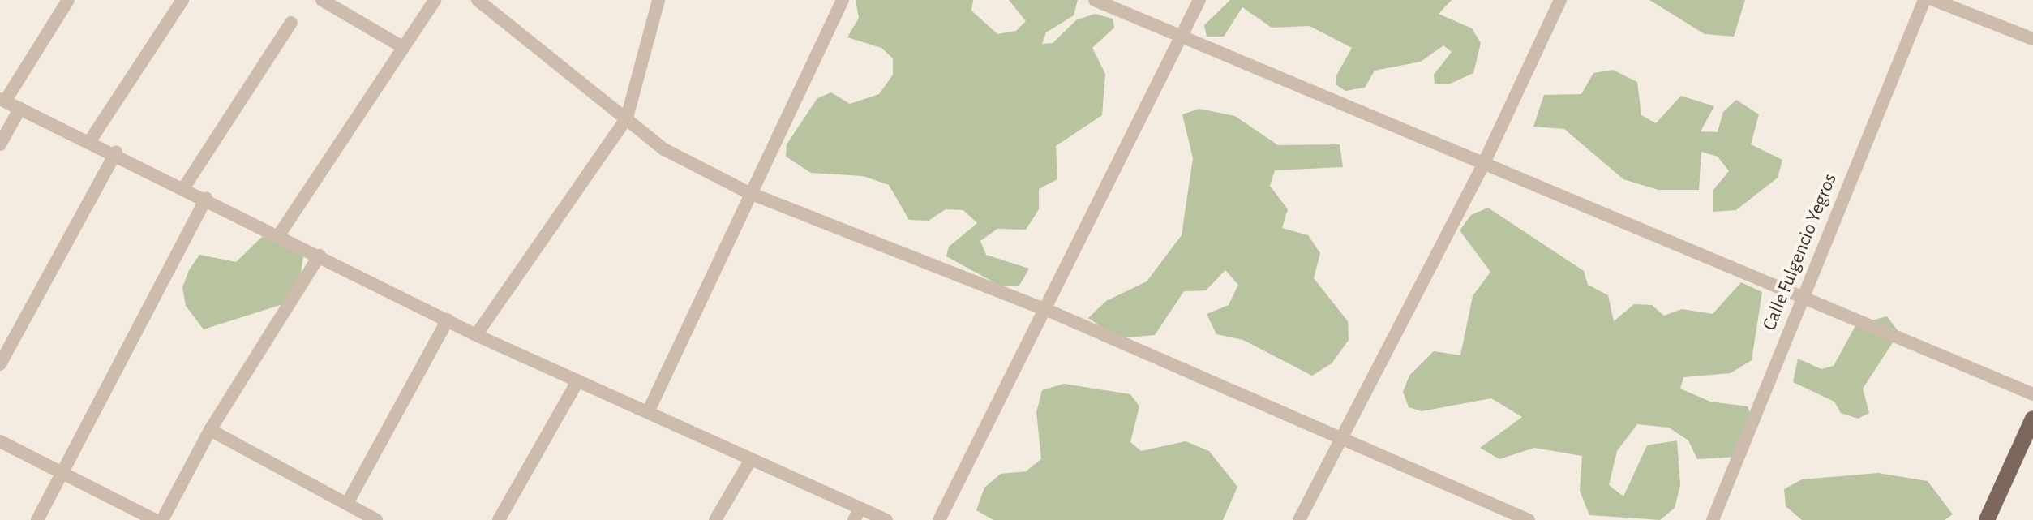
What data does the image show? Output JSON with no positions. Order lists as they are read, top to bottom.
{
  "streets": {
    "street": ["Calle Fulgencio Yegros"]
  }
}
